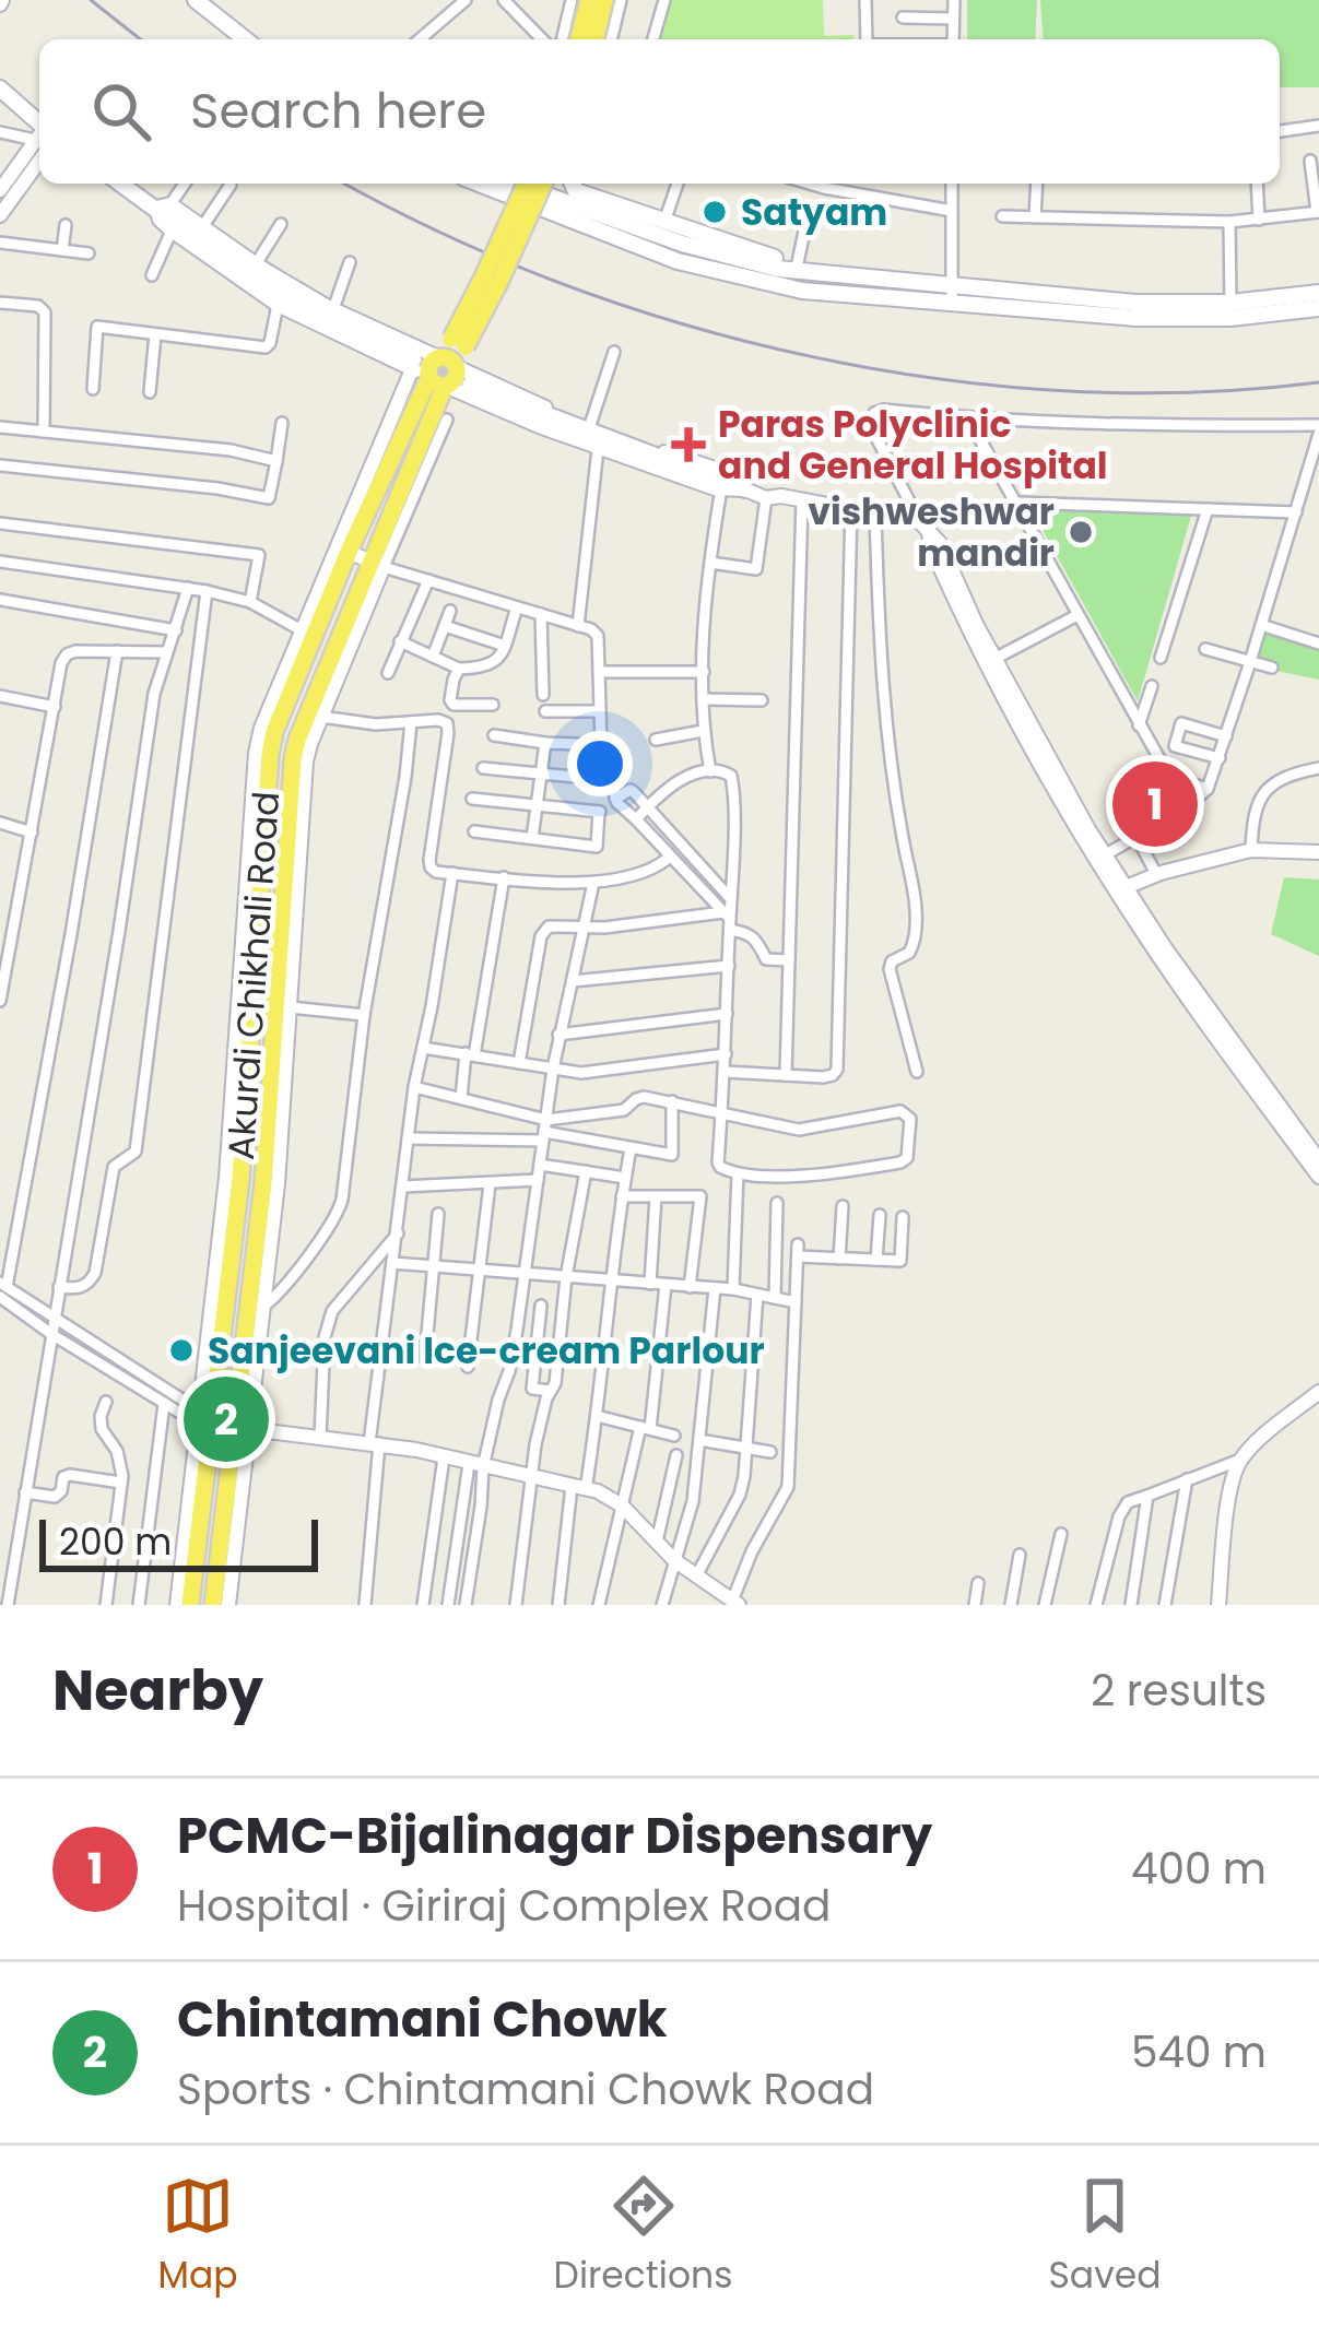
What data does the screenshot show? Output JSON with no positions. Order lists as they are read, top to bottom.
{
  "streets": {
    "main road": ["Akurdi Chikhali Road"]
  },
  "places": {
    "other": ["Satyam", "vishweshwar mandir", "Sanjeevani Ice-cream Parlour"],
    "health": ["Paras Polyclinic and General Hospital"]
  },
  "scale_bar": "200 m",
  "page": {
    "search": "Search here",
    "pins": ["1", "2"],
    "scale": "200 m",
    "heading": ["Nearby", "2 results"],
    "list": [
      {
        "mark": "1",
        "name": "PCMC-Bijalinagar Dispensary",
        "note": "Hospital · Giriraj Complex Road",
        "value": "400 m"
      },
      {
        "mark": "2",
        "name": "Chintamani Chowk",
        "note": "Sports · Chintamani Chowk Road",
        "value": "540 m"
      }
    ],
    "nav": ["Map", "Directions", "Saved"]
  }
}
